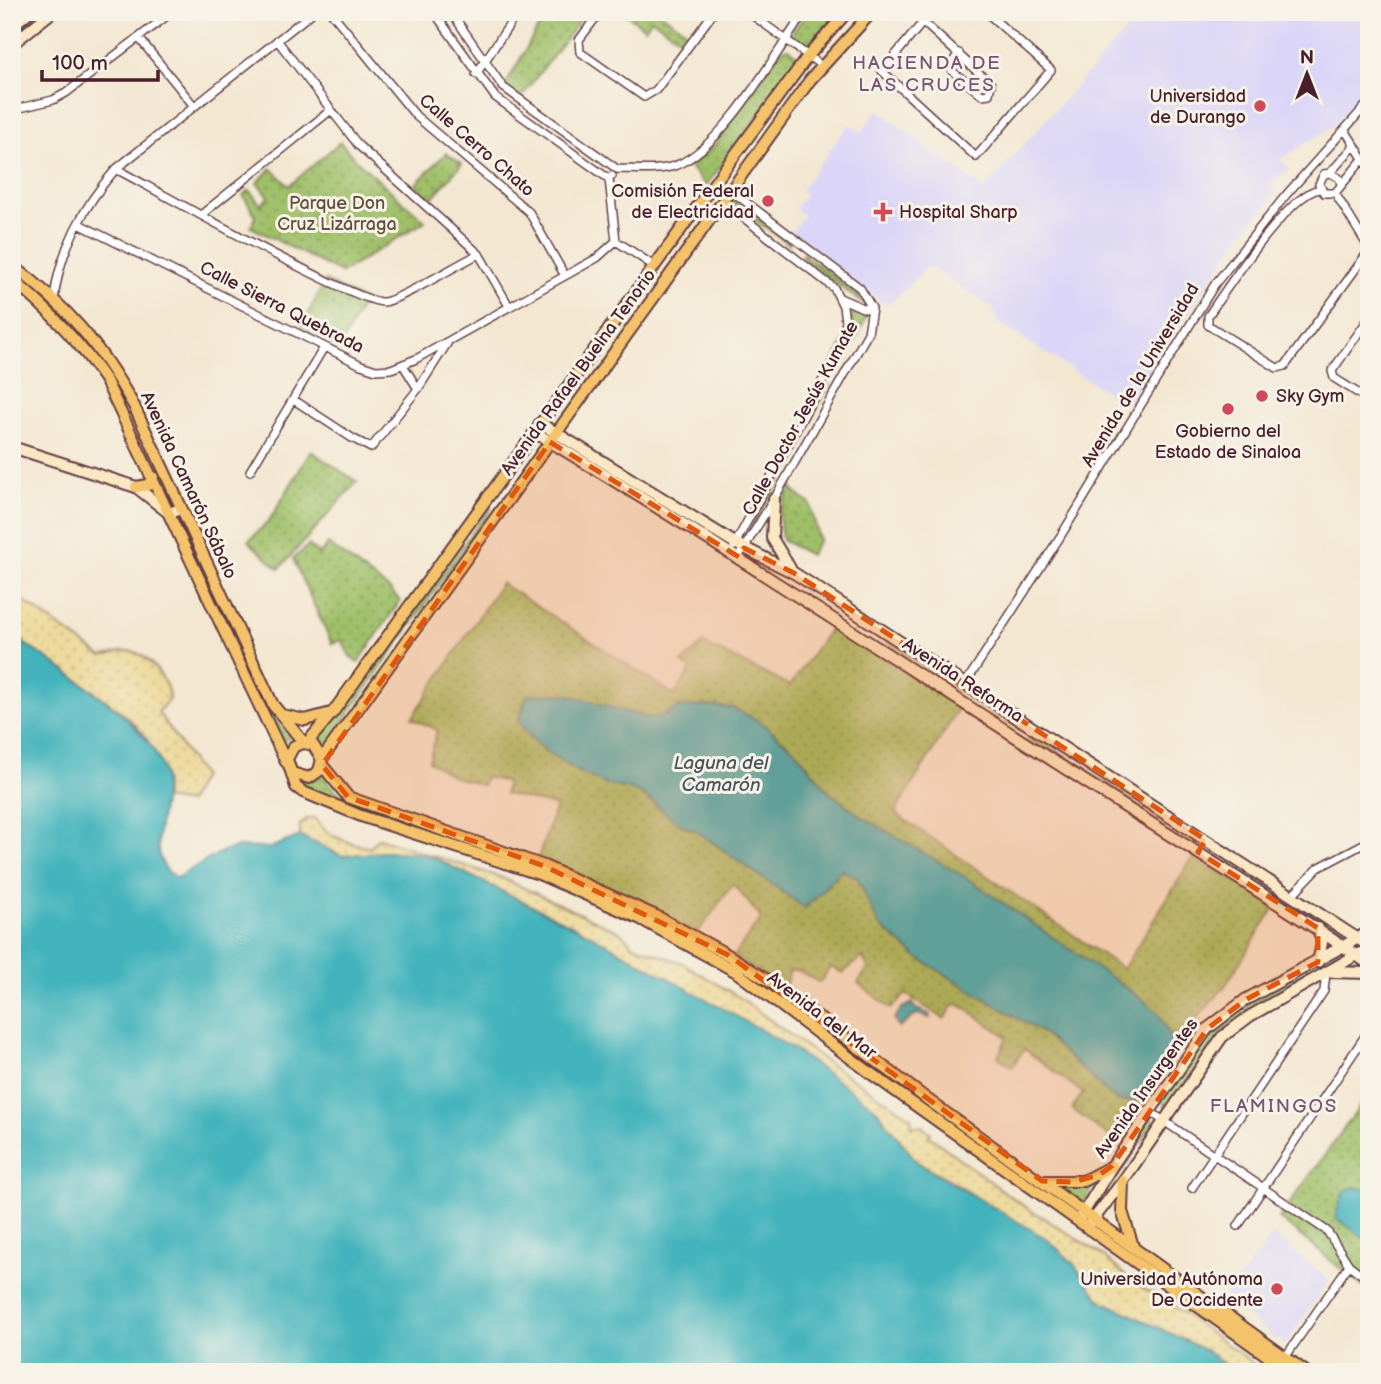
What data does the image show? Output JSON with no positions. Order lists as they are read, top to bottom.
{
  "streets": {
    "main road": [
      "Avenida Rafael Buelna Tenorio",
      "Avenida Camarón Sábalo",
      "Avenida Reforma",
      "Avenida del Mar",
      "Avenida Insurgentes"
    ],
    "street": [
      "Calle Cerro Chato",
      "Calle Sierra Quebrada",
      "Avenida de la Universidad",
      "Calle Doctor Jesús Kumate"
    ]
  },
  "crossings": [
    ["Calle Cerro Chato", "Calle Sierra Quebrada"],
    ["Avenida Rafael Buelna Tenorio", "Calle Doctor Jesús Kumate"],
    ["Avenida Rafael Buelna Tenorio", "Avenida Camarón Sábalo"],
    ["Avenida Rafael Buelna Tenorio", "Avenida Reforma"],
    ["Avenida Rafael Buelna Tenorio", "Avenida del Mar"],
    ["Avenida de la Universidad", "Avenida Reforma"],
    ["Calle Doctor Jesús Kumate", "Avenida Reforma"],
    ["Avenida Camarón Sábalo", "Avenida del Mar"],
    ["Avenida Reforma", "Avenida Insurgentes"],
    ["Avenida del Mar", "Avenida Insurgentes"]
  ],
  "districts": ["HACIENDA DE LAS CRUCES", "FLAMINGOS"],
  "water": ["Laguna del Camarón"],
  "parks": ["Parque Don Cruz Lizárraga"],
  "places": {
    "other": [
      "Universidad de Durango",
      "Comisión Federal de Electricidad",
      "Sky Gym",
      "Gobierno del Estado de Sinaloa",
      "Universidad Autónoma De Occidente"
    ],
    "health": ["Hospital Sharp"]
  },
  "scale_bar": "100 m",
  "north": "top"
}
